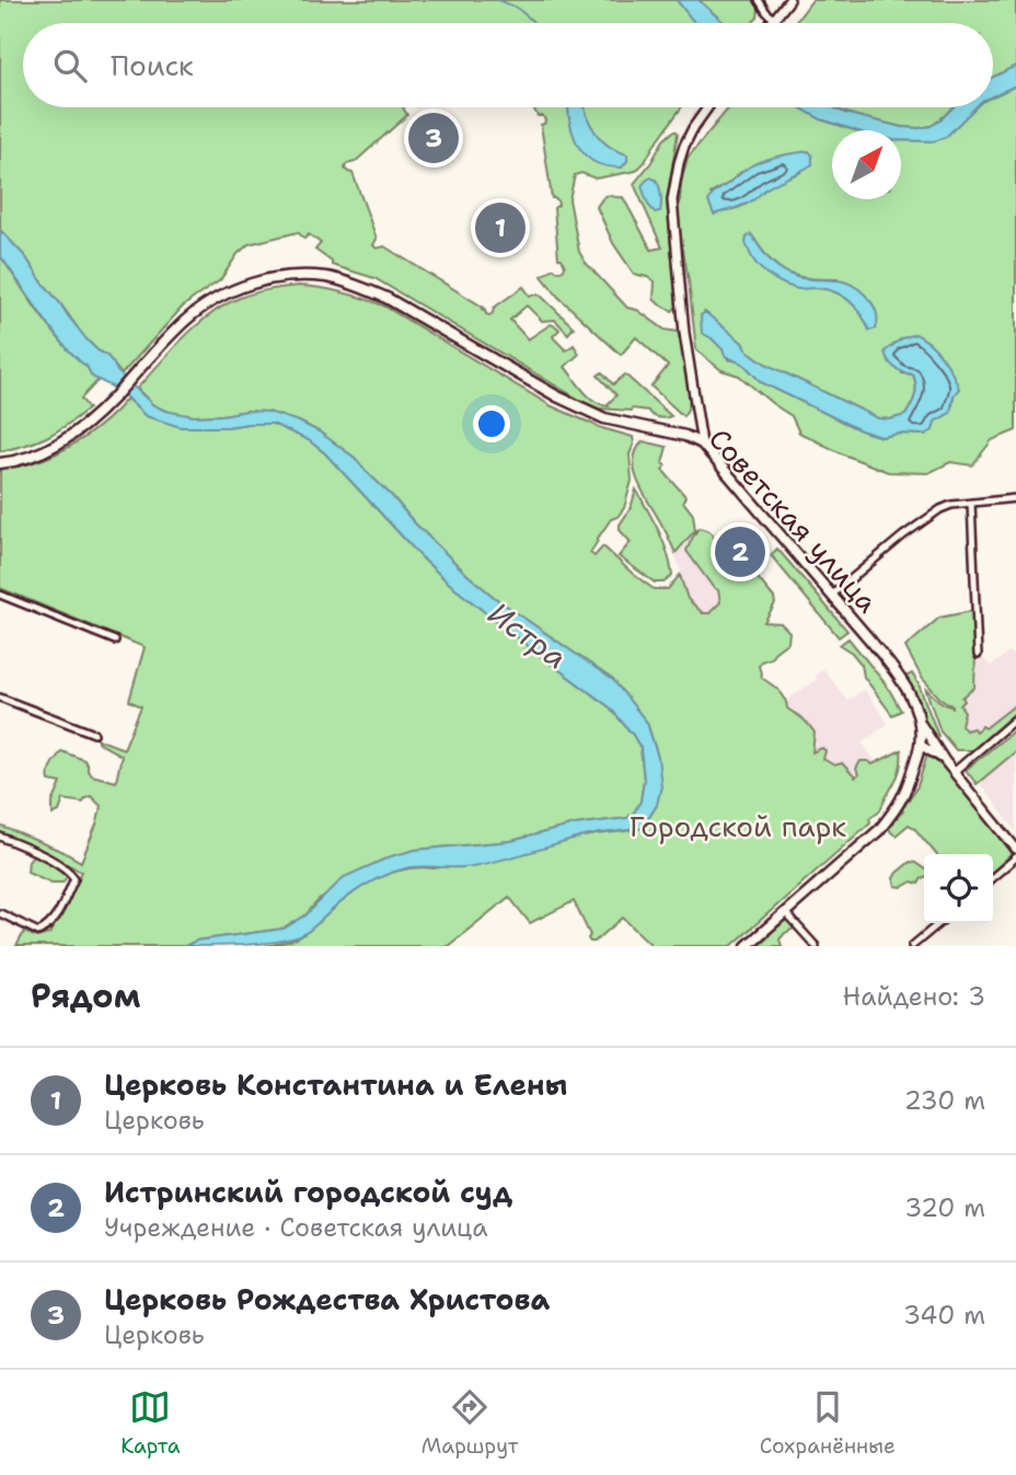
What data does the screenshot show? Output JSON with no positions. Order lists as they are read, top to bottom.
{
  "streets": {
    "main road": ["Советская улица"]
  },
  "water": ["Истра"],
  "parks": ["Городской парк"],
  "north": "top right",
  "page": {
    "search": "Поиск",
    "pins": ["3", "1", "2"],
    "heading": ["Рядом", "Найдено: 3"],
    "list": [
      {
        "mark": "1",
        "name": "Церковь Константина и Елены",
        "note": "Церковь",
        "value": "230 m"
      },
      {
        "mark": "2",
        "name": "Истринский городской суд",
        "note": "Учреждение · Советская улица",
        "value": "320 m"
      },
      {
        "mark": "3",
        "name": "Церковь Рождества Христова",
        "note": "Церковь",
        "value": "340 m"
      }
    ],
    "nav": ["Карта", "Маршрут", "Сохранённые"]
  }
}
